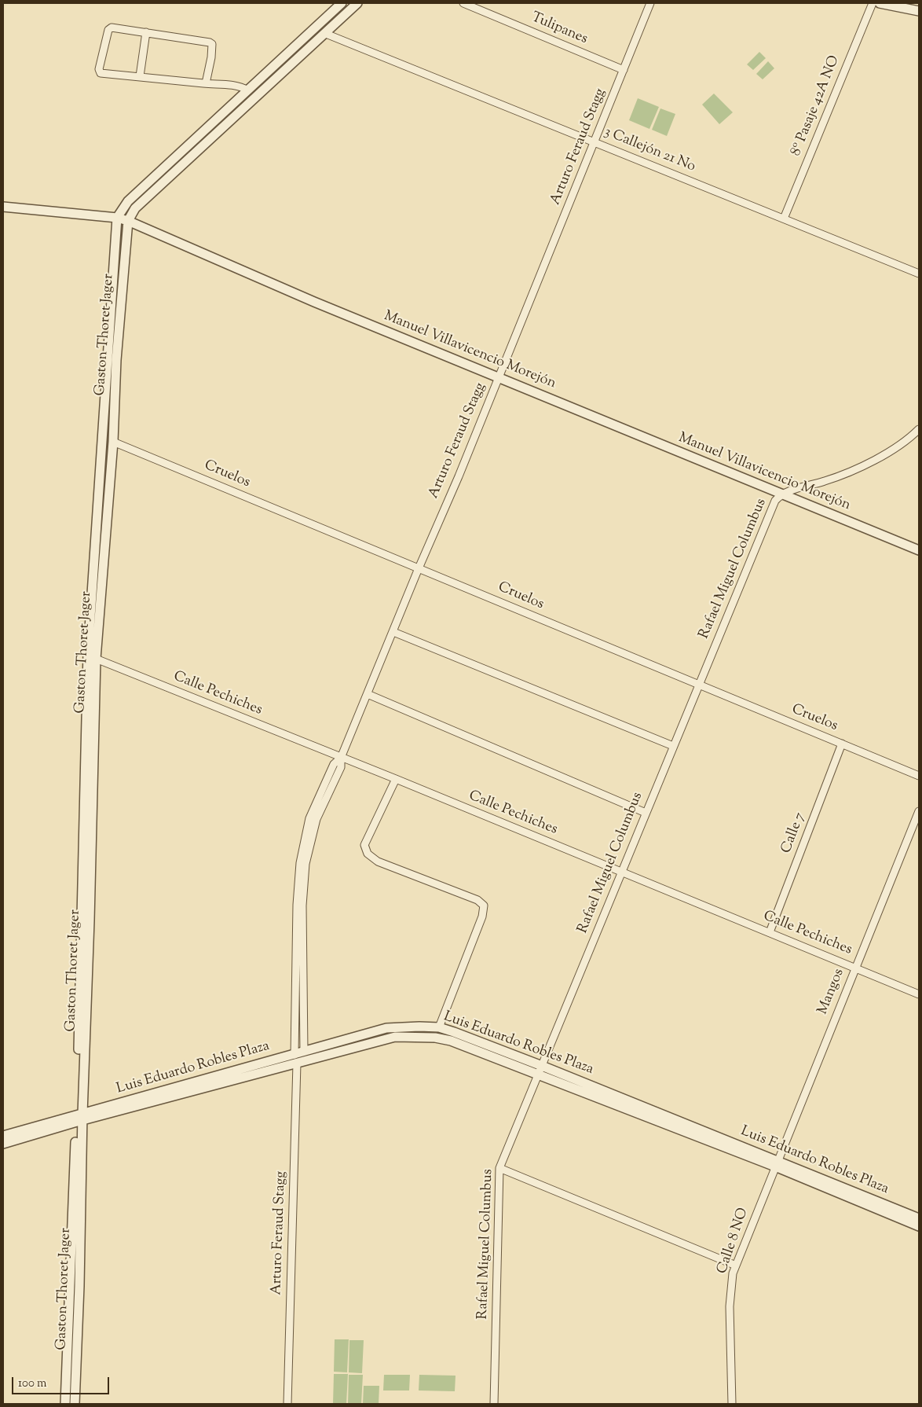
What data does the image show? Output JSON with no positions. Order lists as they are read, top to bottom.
{
  "streets": {
    "street": [
      "Tulipanes",
      "8º Pasaje 42A NO",
      "Arturo Feraud Stagg",
      "3 Callejón 21 No",
      "Gaston Thoret Jager",
      "Manuel Villavicencio Morejón",
      "Cruelos",
      "Rafael Miguel Columbus",
      "Calle Pechiches",
      "Calle 7",
      "Mangos",
      "Luis Eduardo Robles Plaza",
      "Calle 8 NO"
    ]
  },
  "crossings": [
    ["Tulipanes", "Arturo Feraud Stagg"],
    ["8º Pasaje 42A NO", "3 Callejón 21 No"],
    ["Arturo Feraud Stagg", "3 Callejón 21 No"],
    ["Arturo Feraud Stagg", "Manuel Villavicencio Morejón"],
    ["Arturo Feraud Stagg", "Cruelos"],
    ["Arturo Feraud Stagg", "Calle Pechiches"],
    ["Arturo Feraud Stagg", "Luis Eduardo Robles Plaza"],
    ["3 Callejón 21 No", "Gaston Thoret Jager"],
    ["Gaston Thoret Jager", "Manuel Villavicencio Morejón"],
    ["Gaston Thoret Jager", "Cruelos"],
    ["Gaston Thoret Jager", "Calle Pechiches"],
    ["Gaston Thoret Jager", "Luis Eduardo Robles Plaza"],
    ["Manuel Villavicencio Morejón", "Rafael Miguel Columbus"],
    ["Cruelos", "Rafael Miguel Columbus"],
    ["Cruelos", "Calle 7"],
    ["Rafael Miguel Columbus", "Calle Pechiches"],
    ["Rafael Miguel Columbus", "Luis Eduardo Robles Plaza"],
    ["Calle Pechiches", "Calle 7"],
    ["Calle Pechiches", "Mangos"],
    ["Mangos", "Luis Eduardo Robles Plaza"],
    ["Mangos", "Calle 8 NO"],
    ["Luis Eduardo Robles Plaza", "Calle 8 NO"]
  ],
  "scale_bar": "100 m"
}
